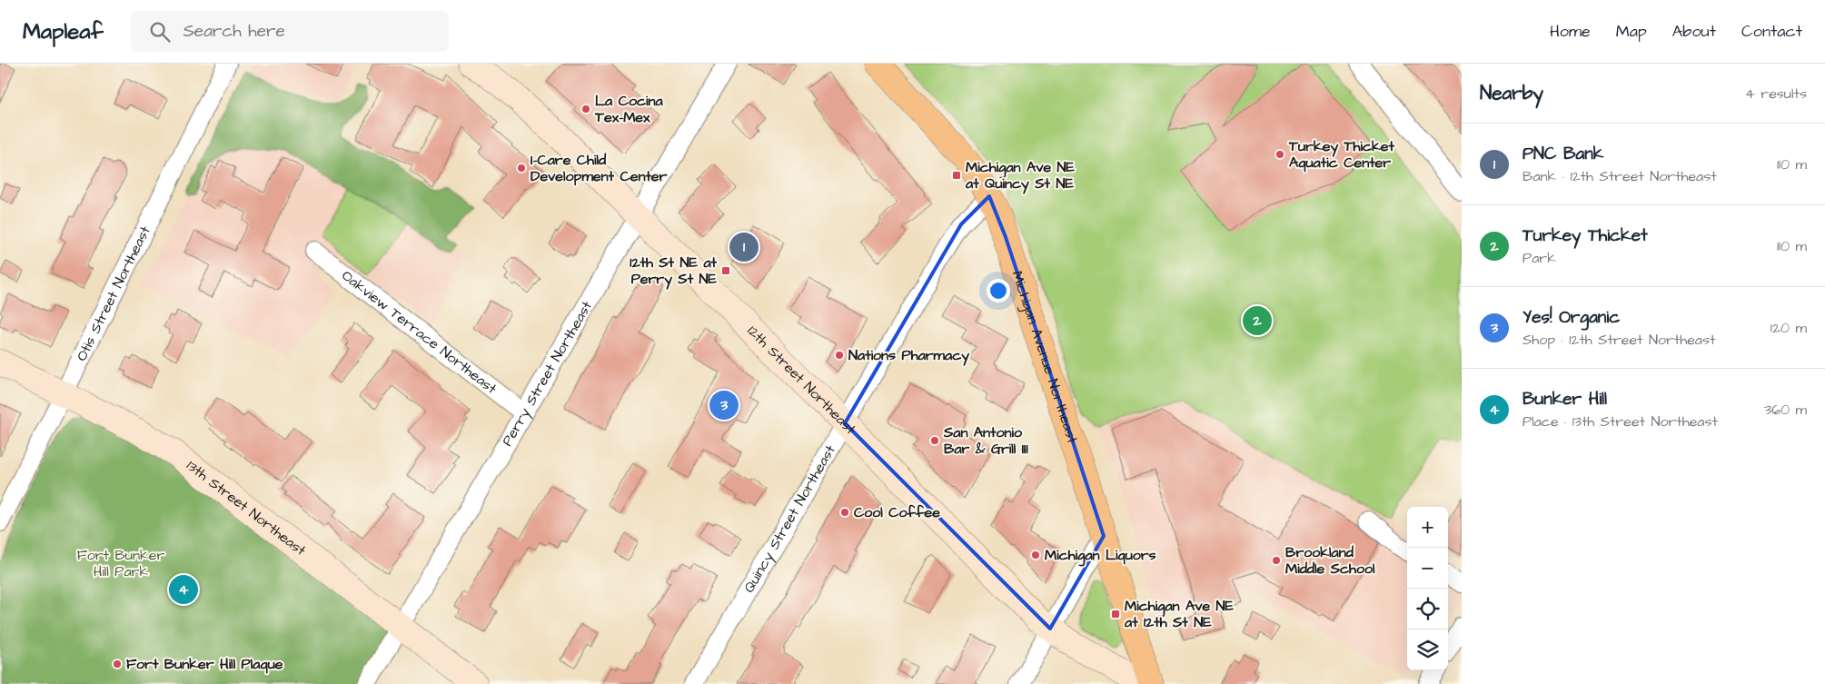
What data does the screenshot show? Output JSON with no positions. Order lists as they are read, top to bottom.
{
  "streets": {
    "main road": ["Michigan Avenue Northeast"],
    "street": [
      "Otis Street Northeast",
      "Oakview Terrace Northeast",
      "Perry Street Northeast",
      "12th Street Northeast",
      "13th Street Northeast",
      "Quincy Street Northeast"
    ]
  },
  "crossings": [
    ["Otis Street Northeast", "13th Street Northeast"],
    ["Oakview Terrace Northeast", "Perry Street Northeast"],
    ["Michigan Avenue Northeast", "Quincy Street Northeast"],
    ["Perry Street Northeast", "12th Street Northeast"],
    ["Perry Street Northeast", "13th Street Northeast"],
    ["12th Street Northeast", "Quincy Street Northeast"]
  ],
  "parks": ["Fort Bunker Hill Park"],
  "places": {
    "other": [
      "La Cocina Tex-Mex",
      "Turkey Thicket Aquatic Center",
      "I-Care Child Development Center",
      "Nations Pharmacy",
      "San Antonio Bar & Grill III",
      "Cool Coffee",
      "Michigan Liquors",
      "Brookland Middle School",
      "Fort Bunker Hill Plaque"
    ],
    "transit": ["Michigan Ave NE at Quincy St NE", "12th St NE at Perry St NE", "Michigan Ave NE at 12th St NE"]
  },
  "page": {
    "header": "Mapleaf",
    "search": "Search here",
    "nav": [
      "Home",
      "Map",
      "About",
      "Contact"
    ],
    "heading": ["Nearby", "4 results"],
    "list": [
      {
        "mark": "1",
        "name": "PNC Bank",
        "note": "Bank · 12th Street Northeast",
        "value": "110 m"
      },
      {
        "mark": "2",
        "name": "Turkey Thicket",
        "note": "Park",
        "value": "110 m"
      },
      {
        "mark": "3",
        "name": "Yes! Organic",
        "note": "Shop · 12th Street Northeast",
        "value": "120 m"
      },
      {
        "mark": "4",
        "name": "Bunker Hill",
        "note": "Place · 13th Street Northeast",
        "value": "360 m"
      }
    ],
    "pins": [
      "1",
      "2",
      "3",
      "4"
    ],
    "map_buttons": ["+", "−"]
  }
}
